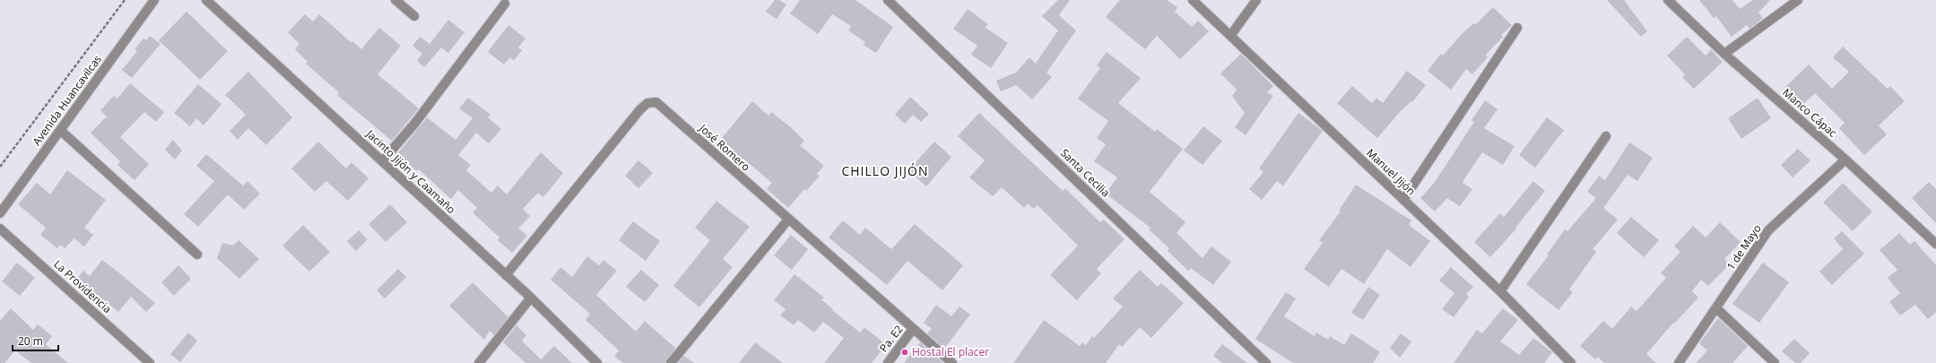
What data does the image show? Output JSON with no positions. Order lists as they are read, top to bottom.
{
  "streets": {
    "street": [
      "Avenida Huancavilcas",
      "Manco Cápac",
      "José Romero",
      "Jacinto Jijón y Caamaño",
      "Manuel Jijón",
      "Santa Cecilia",
      "1 de Mayo",
      "La Providencia",
      "Pa. E2"
    ]
  },
  "crossings": [
    ["Manco Cápac", "1 de Mayo"],
    ["José Romero", "Jacinto Jijón y Caamaño"],
    ["José Romero", "Pa. E2"]
  ],
  "districts": ["CHILLO JIJÓN"],
  "places": ["Hostal El placer"],
  "scale_bar": "20 m"
}
